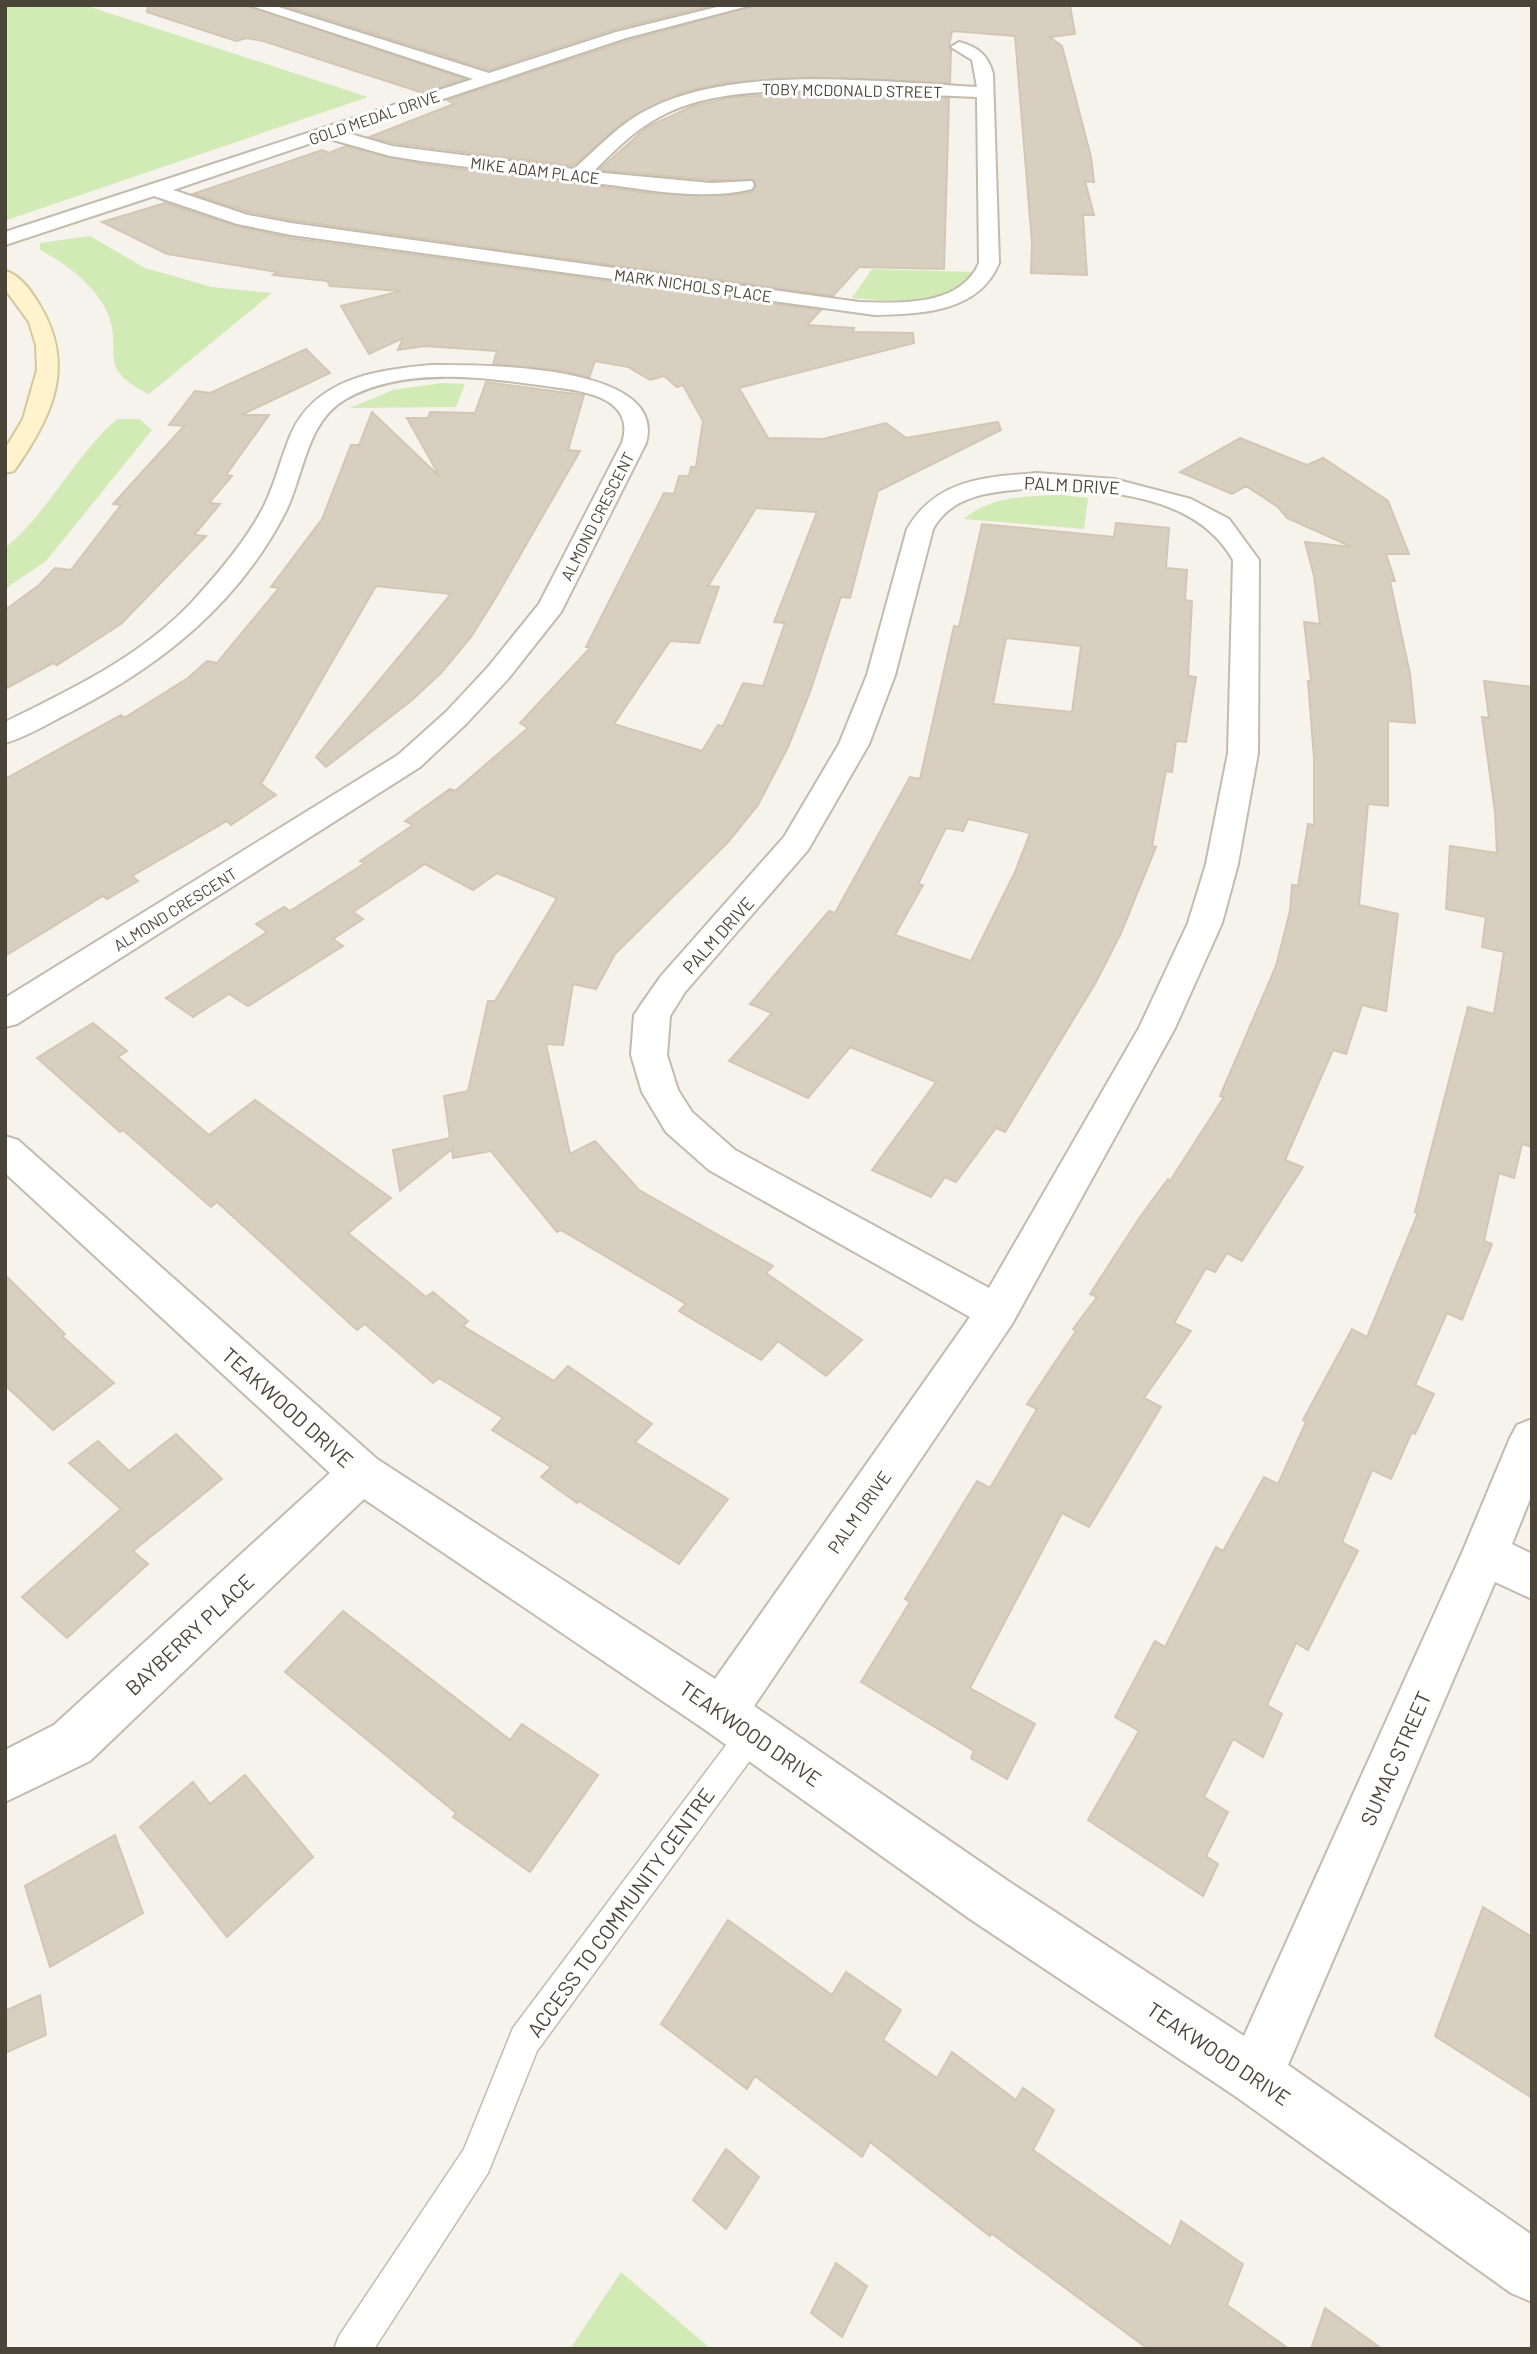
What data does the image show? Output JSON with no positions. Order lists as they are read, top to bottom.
{
  "streets": {
    "street": [
      "TOBY MCDONALD STREET",
      "GOLD MEDAL DRIVE",
      "MIKE ADAM PLACE",
      "MARK NICHOLS PLACE",
      "PALM DRIVE",
      "ALMOND CRESCENT",
      "TEAKWOOD DRIVE",
      "BAYBERRY PLACE",
      "SUMAC STREET"
    ],
    "lane": ["ACCESS TO COMMUNITY CENTRE"]
  },
  "crossings": [
    ["TOBY MCDONALD STREET", "MIKE ADAM PLACE"],
    ["TOBY MCDONALD STREET", "MARK NICHOLS PLACE"],
    ["GOLD MEDAL DRIVE", "MIKE ADAM PLACE"],
    ["GOLD MEDAL DRIVE", "MARK NICHOLS PLACE"],
    ["PALM DRIVE", "TEAKWOOD DRIVE"],
    ["PALM DRIVE", "ACCESS TO COMMUNITY CENTRE"],
    ["TEAKWOOD DRIVE", "BAYBERRY PLACE"],
    ["TEAKWOOD DRIVE", "SUMAC STREET"],
    ["TEAKWOOD DRIVE", "ACCESS TO COMMUNITY CENTRE"]
  ]
}
